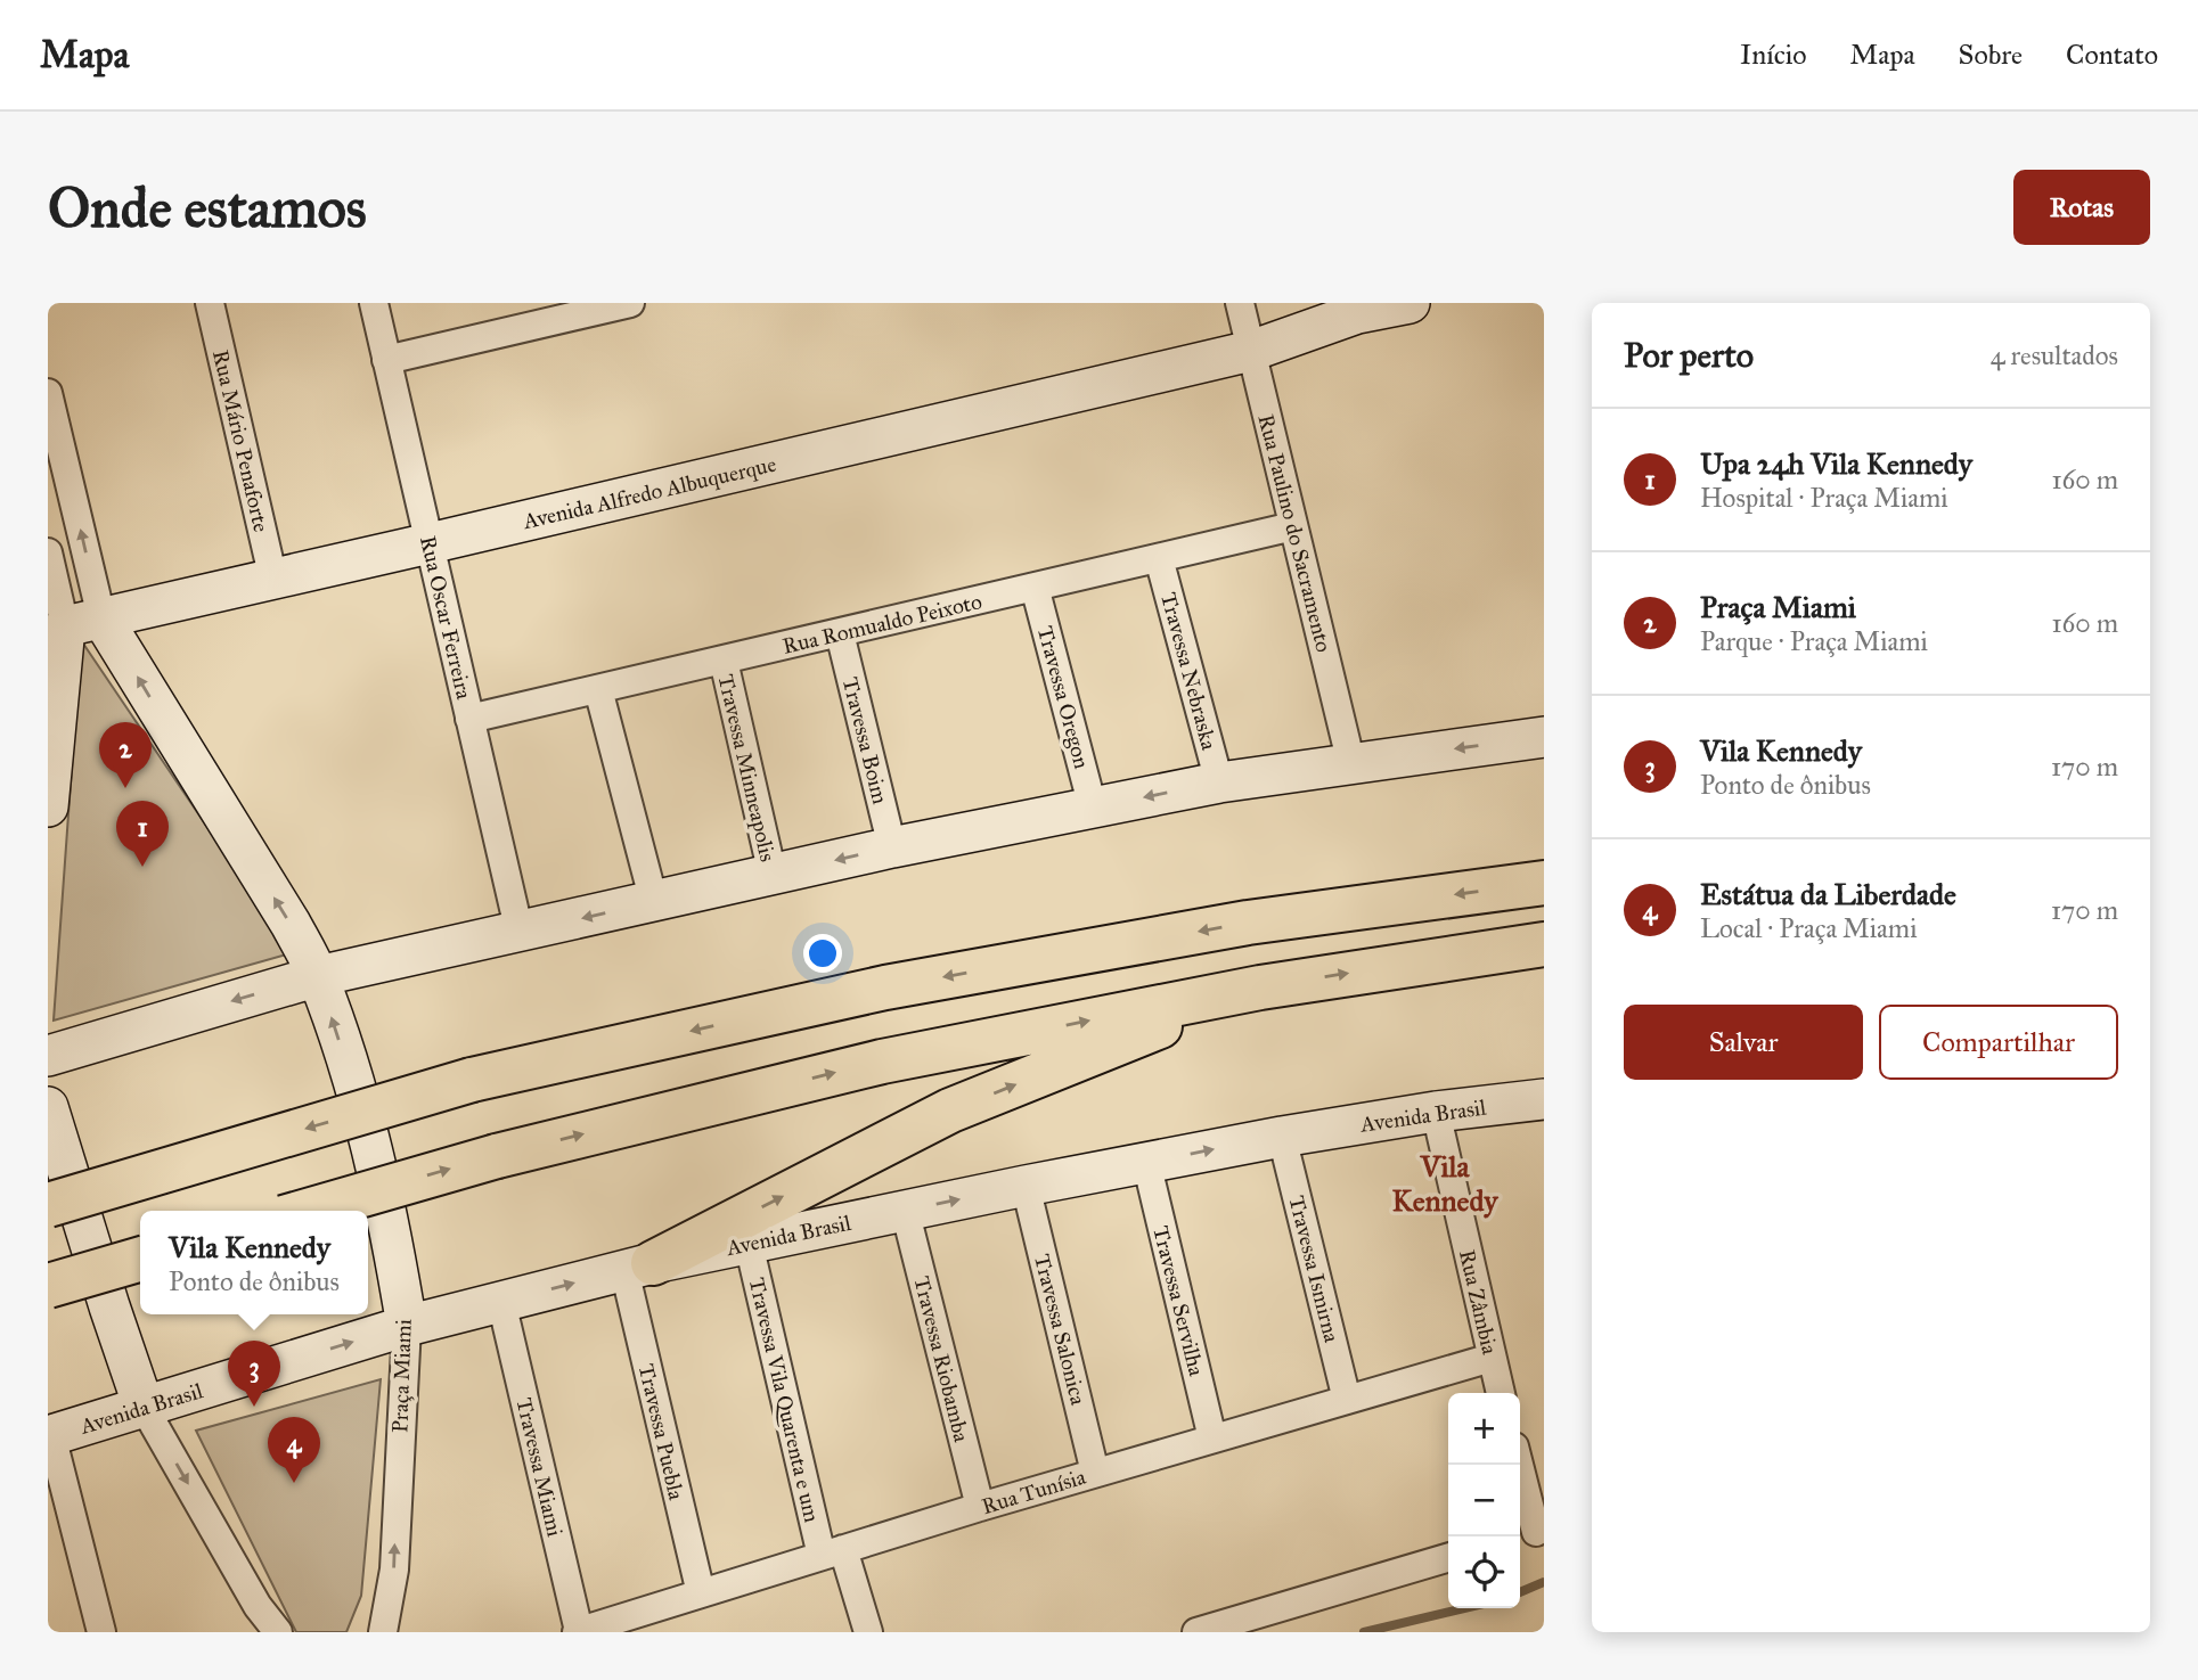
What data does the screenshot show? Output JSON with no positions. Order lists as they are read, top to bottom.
{
  "streets": {
    "street": [
      "Rua Mário Penaforte",
      "Avenida Alfredo Albuquerque",
      "Rua Paulino do Sacramento",
      "Rua Oscar Ferreira",
      "Rua Romualdo Peixoto",
      "Travessa Nebraska",
      "Travessa Oregon",
      "Travessa Boim",
      "Travessa Minneapolis",
      "Avenida Brasil",
      "Travessa Ismirna",
      "Travessa Servilha",
      "Rua Zâmbia",
      "Travessa Salonica",
      "Travessa Riobamba",
      "Praça Miami",
      "Travessa Vila Quarenta e um",
      "Travessa Puebla",
      "Travessa Miami",
      "Rua Tunísia"
    ]
  },
  "crossings": [
    ["Rua Mário Penaforte", "Avenida Alfredo Albuquerque"],
    ["Avenida Alfredo Albuquerque", "Rua Paulino do Sacramento"],
    ["Avenida Alfredo Albuquerque", "Rua Oscar Ferreira"],
    ["Avenida Alfredo Albuquerque", "Praça Miami"],
    ["Rua Paulino do Sacramento", "Rua Romualdo Peixoto"],
    ["Rua Oscar Ferreira", "Rua Romualdo Peixoto"],
    ["Rua Romualdo Peixoto", "Travessa Nebraska"],
    ["Rua Romualdo Peixoto", "Travessa Oregon"],
    ["Rua Romualdo Peixoto", "Travessa Boim"],
    ["Rua Romualdo Peixoto", "Travessa Minneapolis"],
    ["Avenida Brasil", "Travessa Ismirna"],
    ["Avenida Brasil", "Travessa Servilha"],
    ["Avenida Brasil", "Rua Zâmbia"],
    ["Avenida Brasil", "Travessa Salonica"],
    ["Avenida Brasil", "Travessa Riobamba"],
    ["Avenida Brasil", "Praça Miami"],
    ["Avenida Brasil", "Travessa Vila Quarenta e um"],
    ["Avenida Brasil", "Travessa Puebla"],
    ["Avenida Brasil", "Travessa Miami"],
    ["Travessa Ismirna", "Rua Tunísia"],
    ["Travessa Servilha", "Rua Tunísia"],
    ["Rua Zâmbia", "Rua Tunísia"],
    ["Travessa Salonica", "Rua Tunísia"],
    ["Travessa Riobamba", "Rua Tunísia"],
    ["Travessa Vila Quarenta e um", "Rua Tunísia"],
    ["Travessa Puebla", "Rua Tunísia"],
    ["Travessa Miami", "Rua Tunísia"]
  ],
  "districts": ["Vila Kennedy"],
  "page": {
    "header": "Mapa",
    "nav": [
      "Início",
      "Mapa",
      "Sobre",
      "Contato"
    ],
    "buttons": [
      "Rotas",
      ["Salvar", "Compartilhar"]
    ],
    "title": "Onde estamos",
    "heading": ["Por perto", "4 resultados"],
    "list": [
      {
        "mark": "1",
        "name": "Upa 24h Vila Kennedy",
        "note": "Hospital · Praça Miami",
        "value": "160 m"
      },
      {
        "mark": "2",
        "name": "Praça Miami",
        "note": "Parque · Praça Miami",
        "value": "160 m"
      },
      {
        "mark": "3",
        "name": "Vila Kennedy",
        "note": "Ponto de ônibus",
        "value": "170 m"
      },
      {
        "mark": "4",
        "name": "Estátua da Liberdade",
        "note": "Local · Praça Miami",
        "value": "170 m"
      }
    ],
    "pins": [
      "2",
      "1",
      "3",
      "4"
    ],
    "popup": ["Vila Kennedy", "Ponto de ônibus"],
    "map_buttons": ["+", "−"]
  }
}
